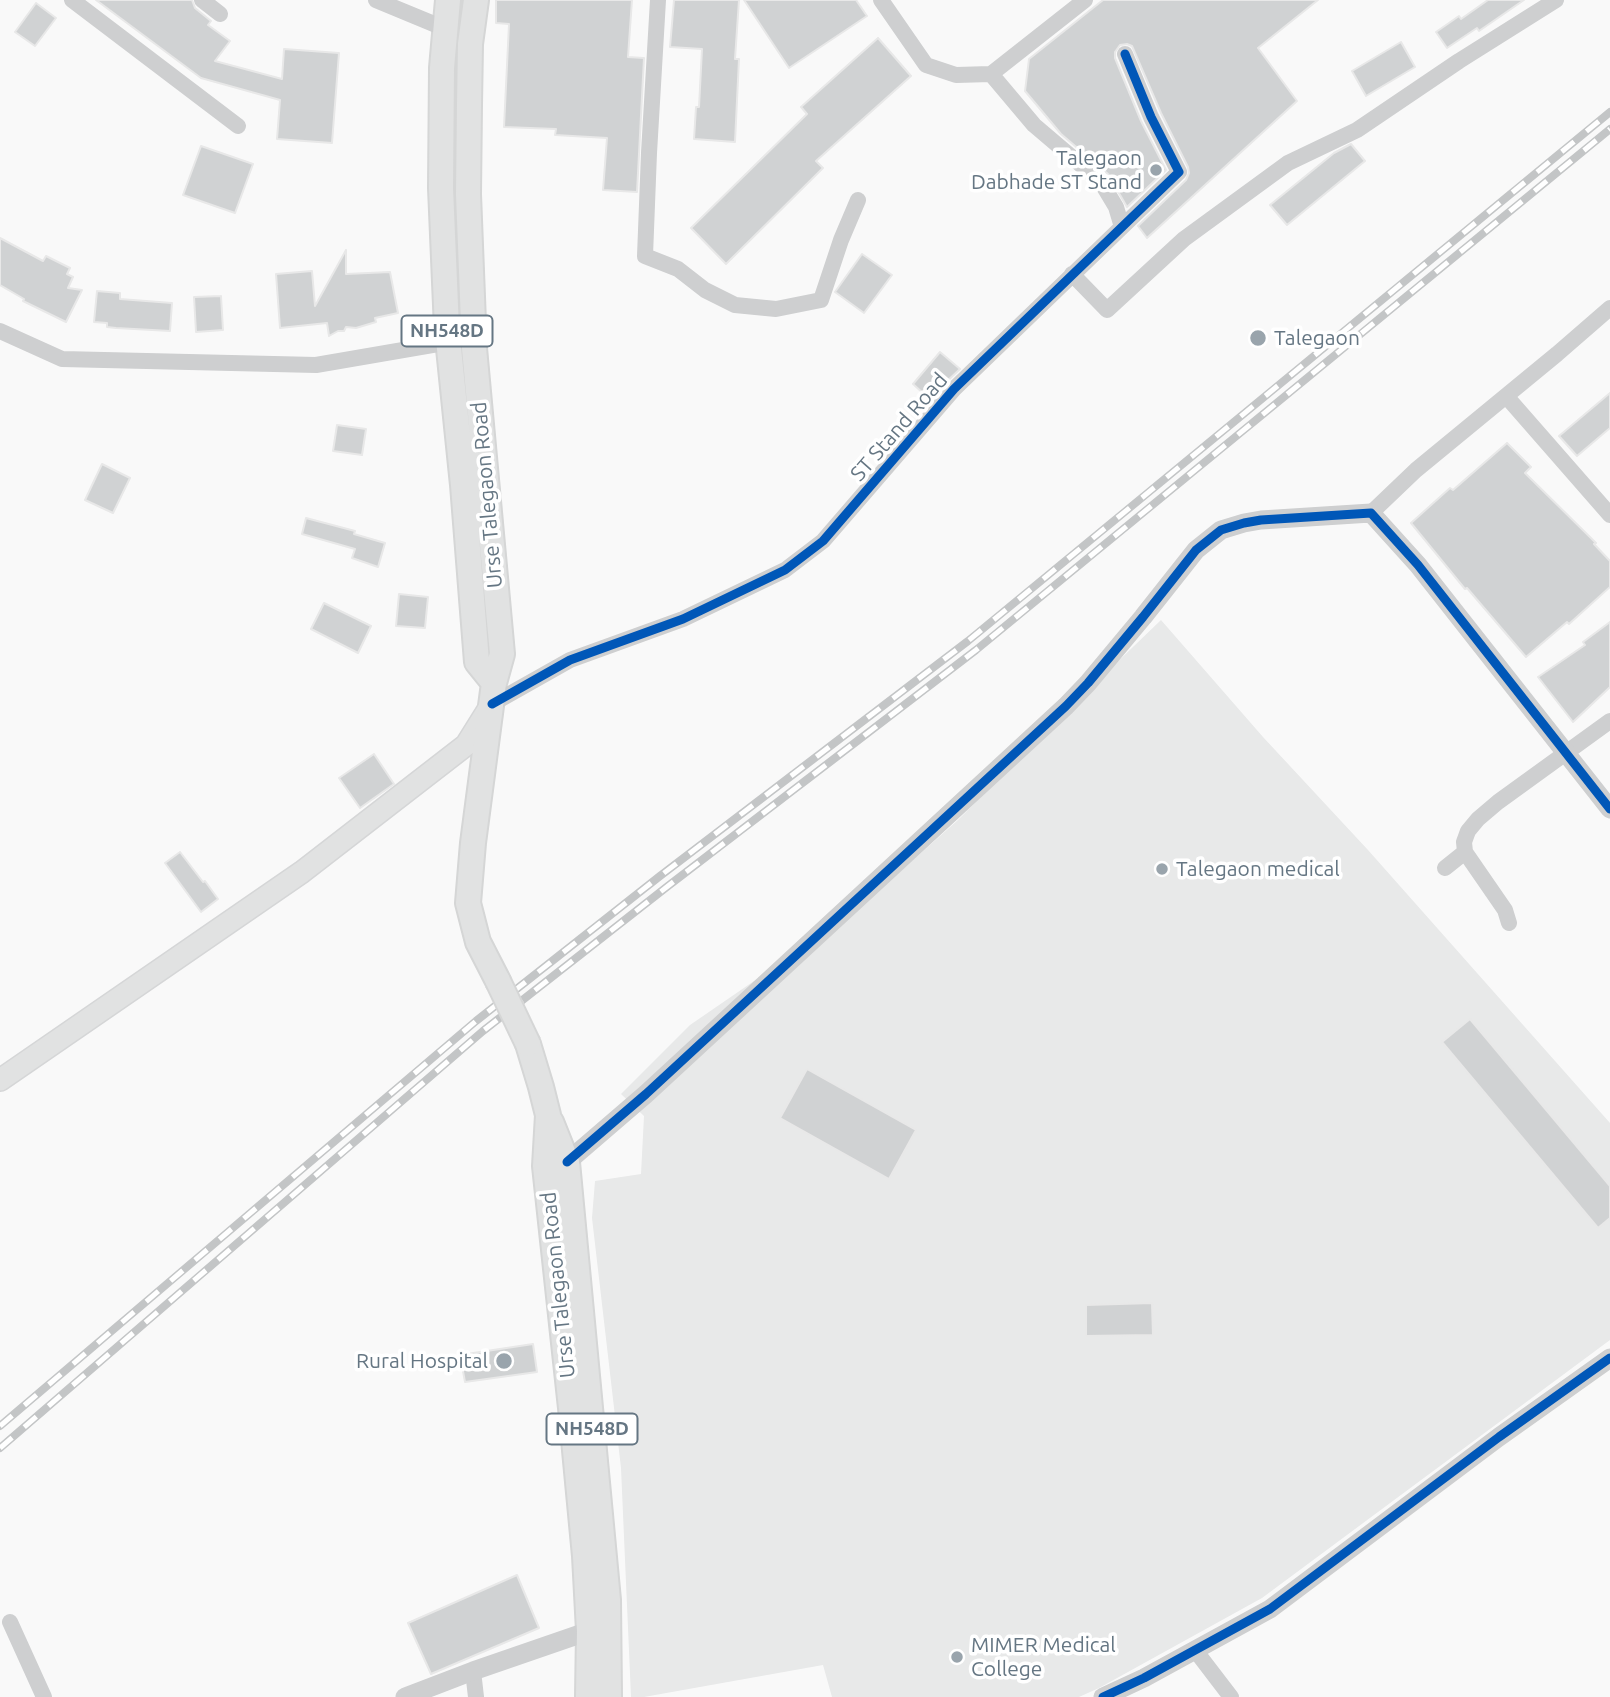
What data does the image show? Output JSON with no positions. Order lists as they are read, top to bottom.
{
  "streets": {
    "highway": ["NH548D", "Urse Talegaon Road"],
    "street": ["ST Stand Road"]
  },
  "crossings": [
    ["NH548D", "ST Stand Road"],
    ["NH548D", "Urse Talegaon Road"],
    ["ST Stand Road", "Urse Talegaon Road"]
  ],
  "places": [
    "Talegaon Dabhade ST Stand",
    "Talegaon",
    "Talegaon medical",
    "Rural Hospital",
    "MIMER Medical College"
  ]
}
